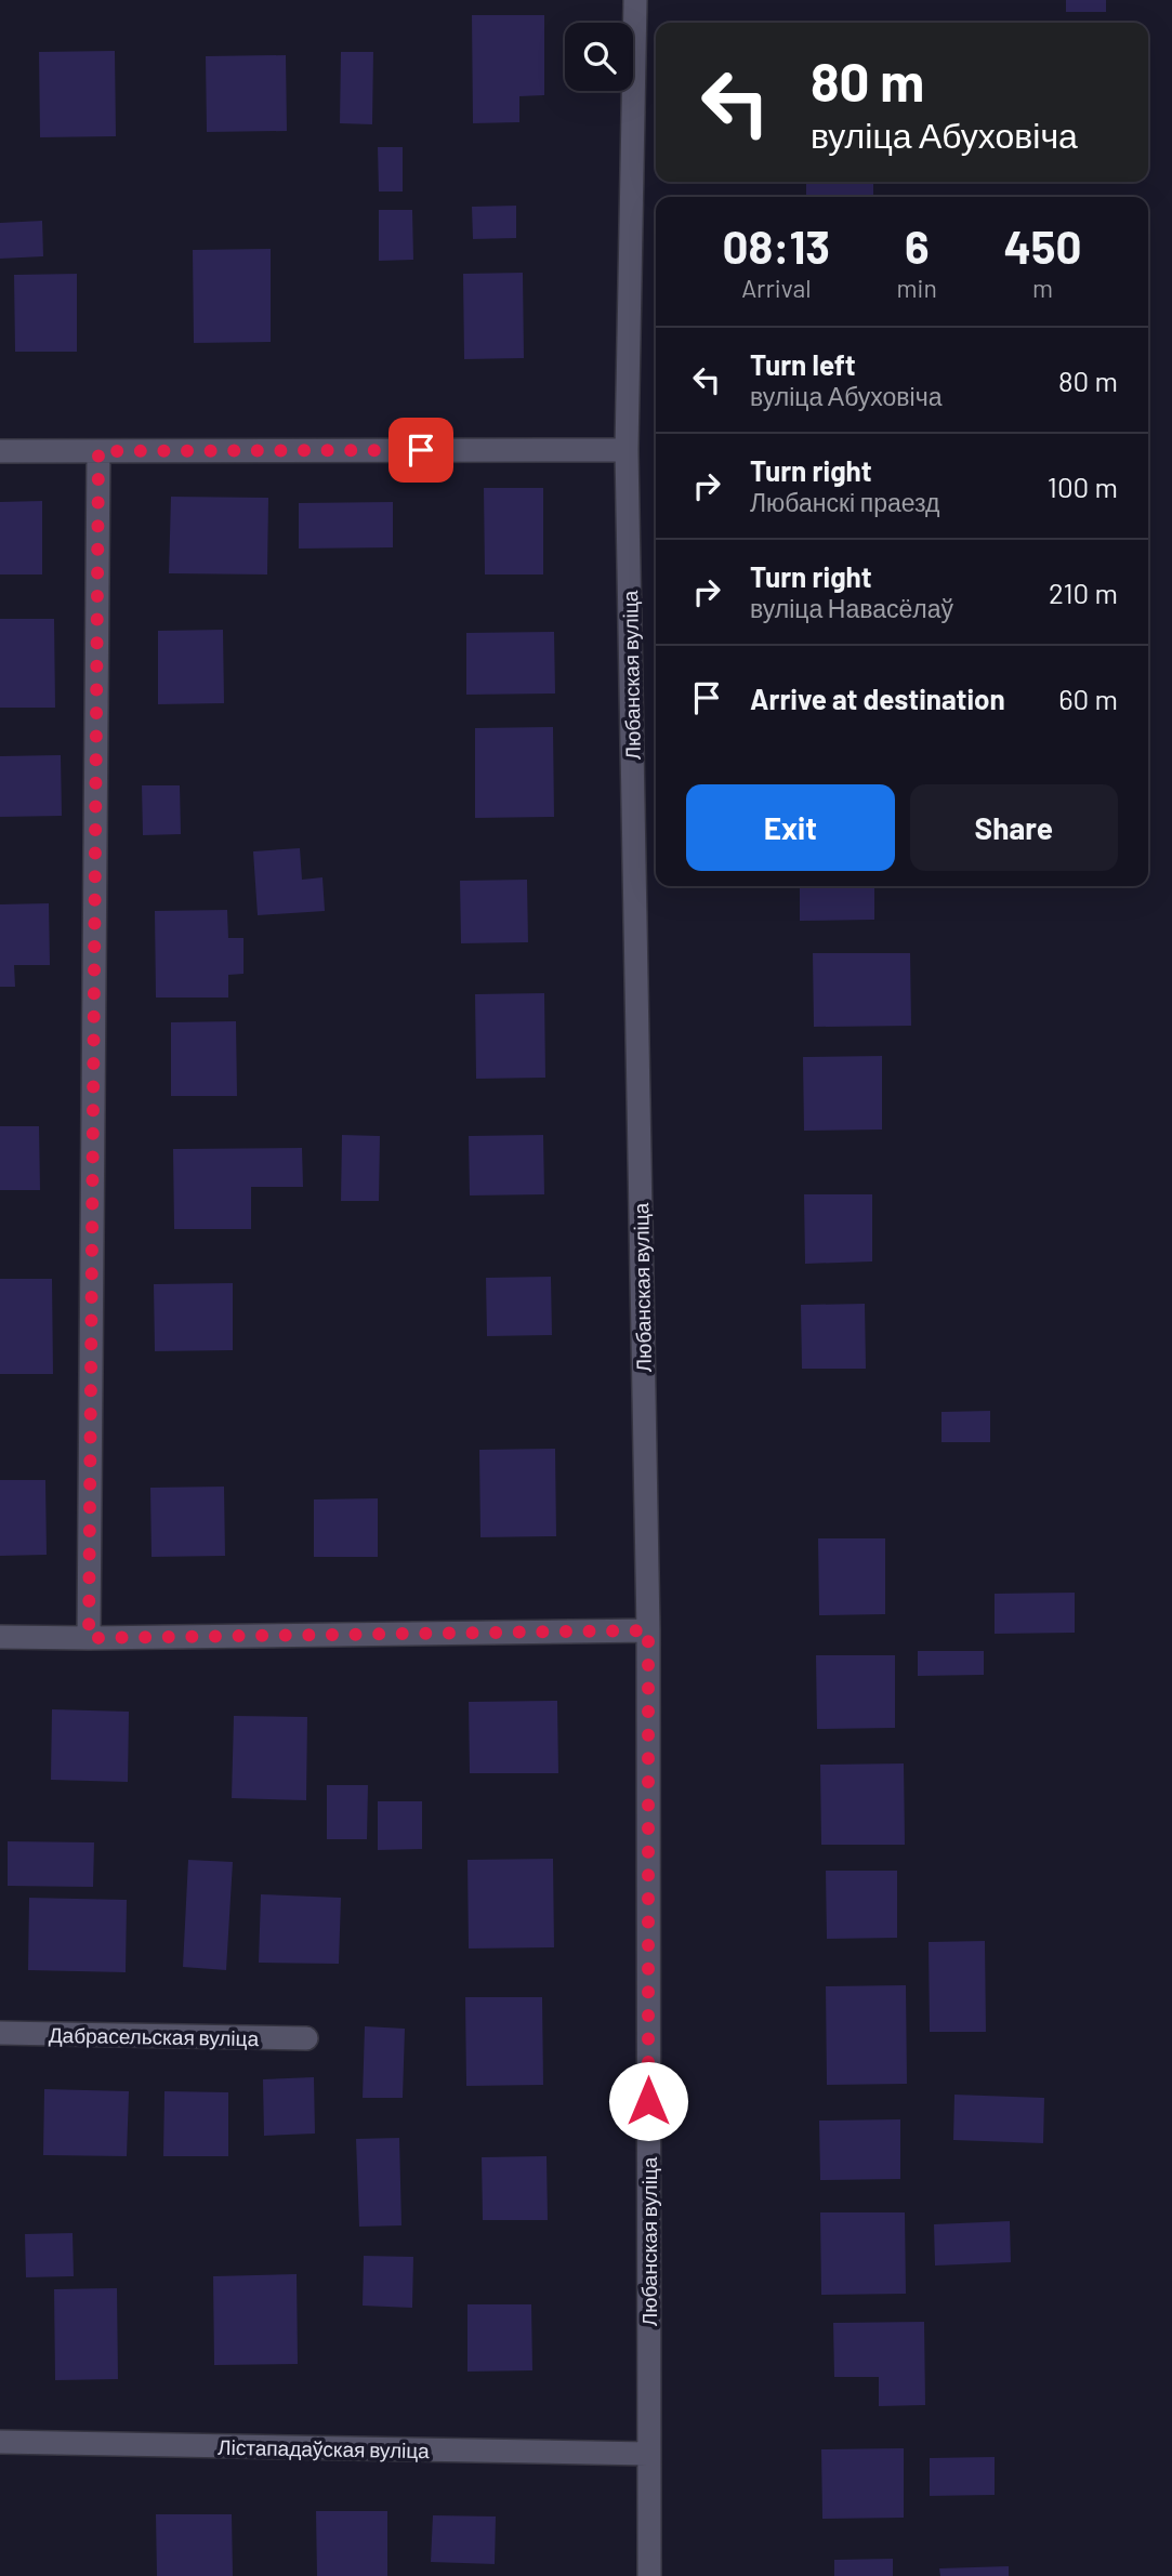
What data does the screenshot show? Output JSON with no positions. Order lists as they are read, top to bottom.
{
  "streets": {
    "street": ["Любанская вуліца", "Дабрасельская вуліца", "Лістападаўская вуліца"]
  },
  "crossings": [
    ["Любанская вуліца", "Лістападаўская вуліца"]
  ],
  "page": {
    "turn": ["80 m", "вуліца Абуховіча"],
    "eta": [
      "08:13",
      "Arrival",
      "6",
      "min",
      "450",
      "m"
    ],
    "list": [
      {
        "name": "Turn left",
        "note": "вуліца Абуховіча",
        "value": "80 m"
      },
      {
        "name": "Turn right",
        "note": "Любанскі праезд",
        "value": "100 m"
      },
      {
        "name": "Turn right",
        "note": "вуліца Навасёлаў",
        "value": "210 m"
      },
      {
        "name": "Arrive at destination",
        "value": "60 m"
      }
    ],
    "buttons": ["Exit", "Share"]
  }
}
